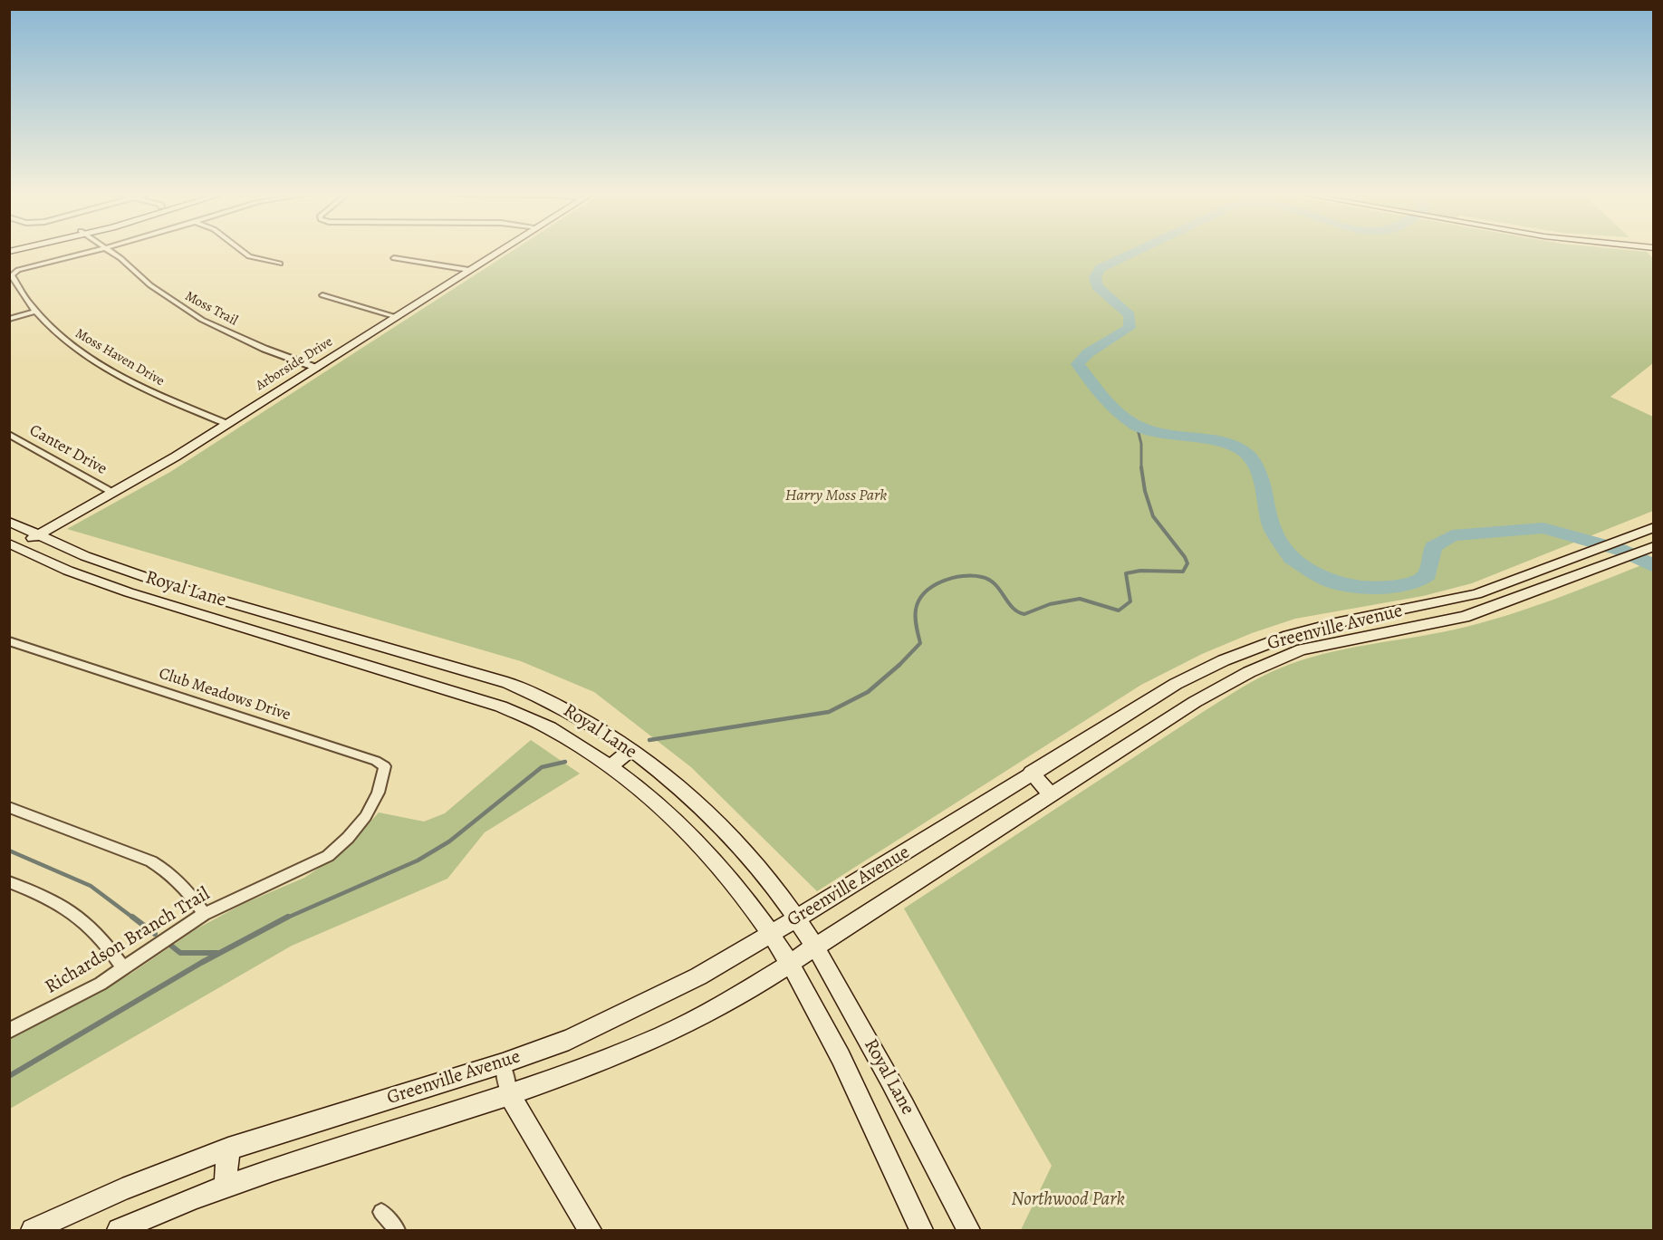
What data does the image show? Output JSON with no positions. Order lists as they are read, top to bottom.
{
  "streets": {
    "main road": ["Arborside Drive", "Royal Lane", "Greenville Avenue"],
    "street": [
      "Moss Trail",
      "Moss Haven Drive",
      "Canter Drive",
      "Club Meadows Drive",
      "Richardson Branch Trail"
    ]
  },
  "crossings": [
    ["Moss Trail", "Arborside Drive"],
    ["Moss Haven Drive", "Arborside Drive"],
    ["Arborside Drive", "Canter Drive"],
    ["Arborside Drive", "Royal Lane"],
    ["Royal Lane", "Greenville Avenue"],
    ["Club Meadows Drive", "Richardson Branch Trail"]
  ],
  "parks": ["Harry Moss Park", "Northwood Park"]
}
